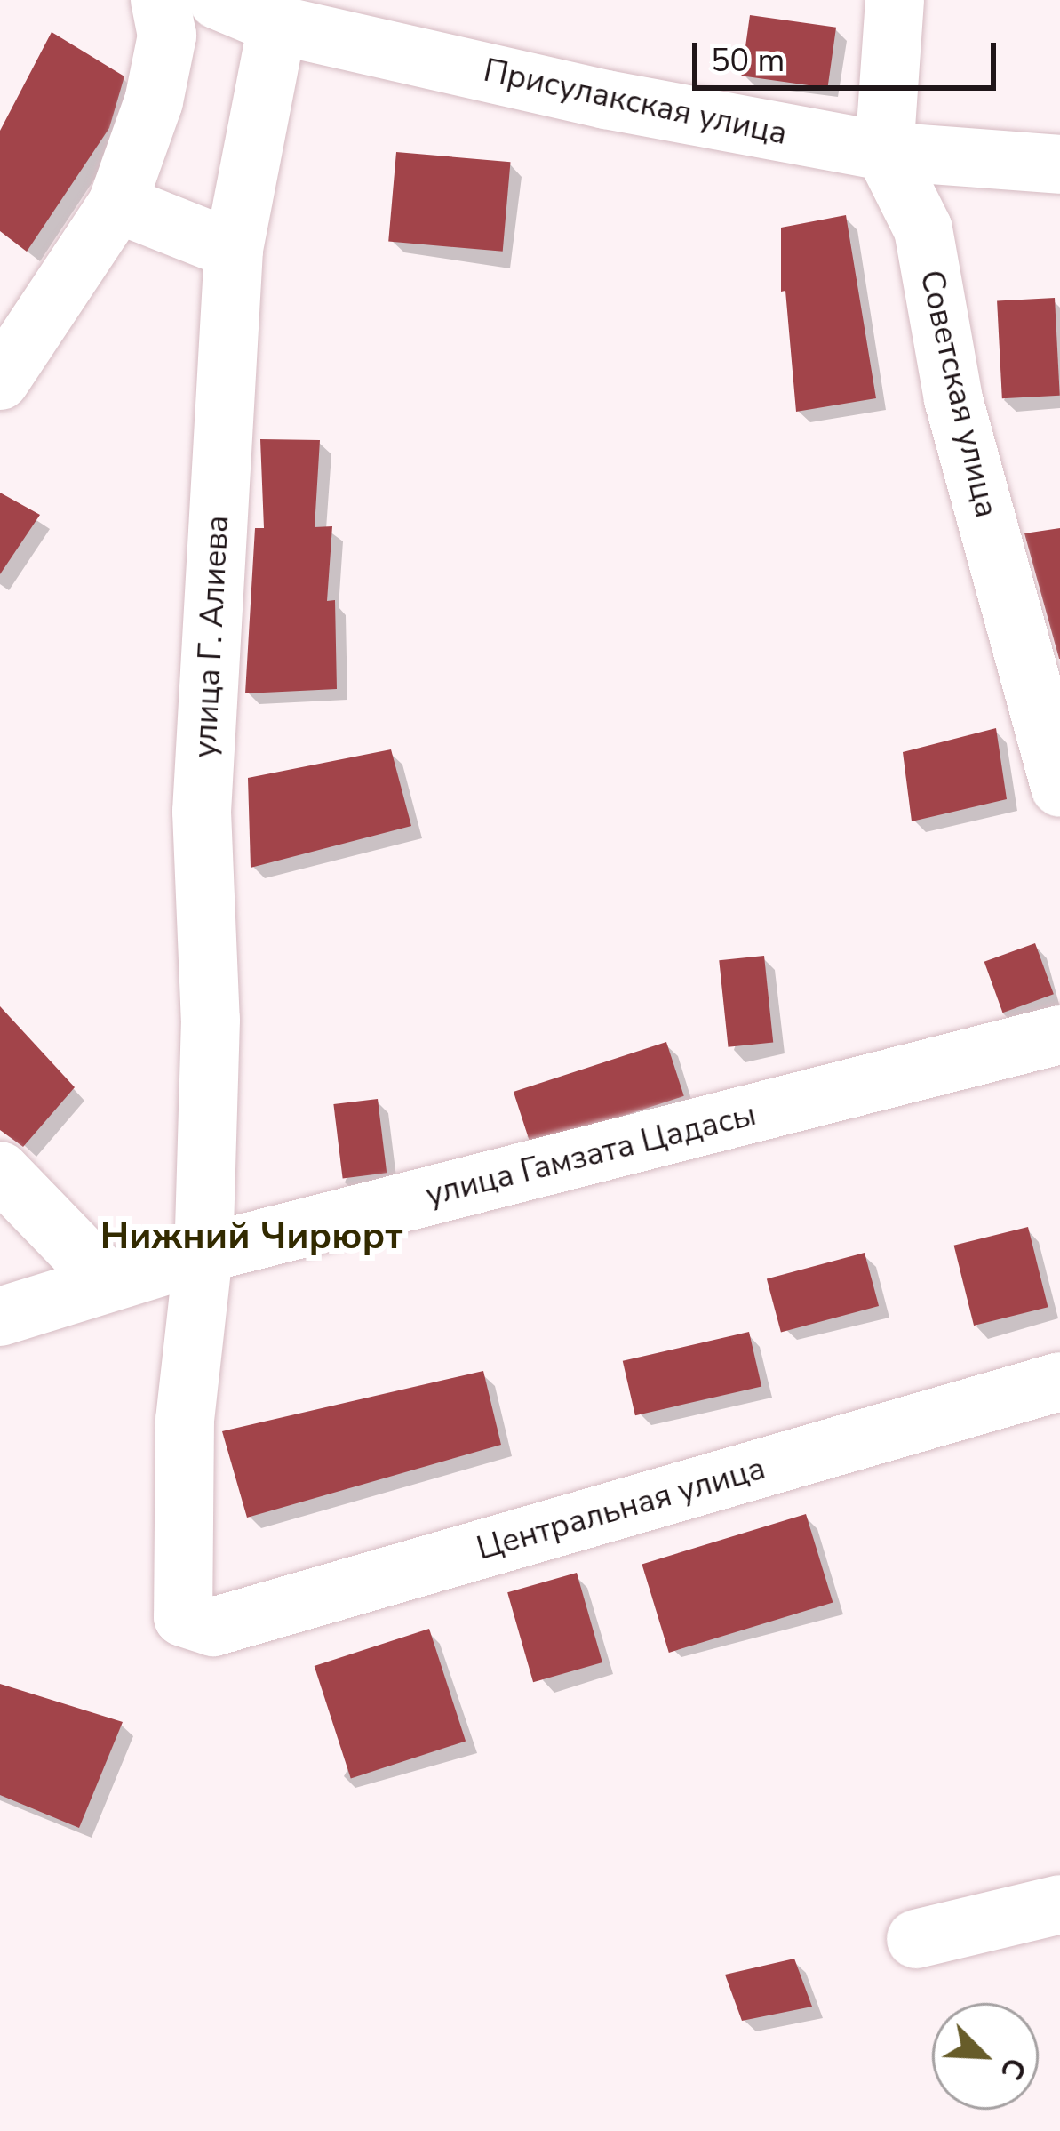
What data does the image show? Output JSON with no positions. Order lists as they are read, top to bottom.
{
  "streets": {
    "street": [
      "Присулакская улица",
      "Советская улица",
      "улица Г. Алиева",
      "улица Гамзата Цадасы",
      "Центральная улица"
    ]
  },
  "crossings": [
    ["Присулакская улица", "Советская улица"],
    ["Присулакская улица", "улица Г. Алиева"],
    ["улица Г. Алиева", "улица Гамзата Цадасы"],
    ["улица Г. Алиева", "Центральная улица"]
  ],
  "districts": ["Нижний Чирюрт"],
  "scale_bar": "50 m",
  "north": "bottom right"
}
